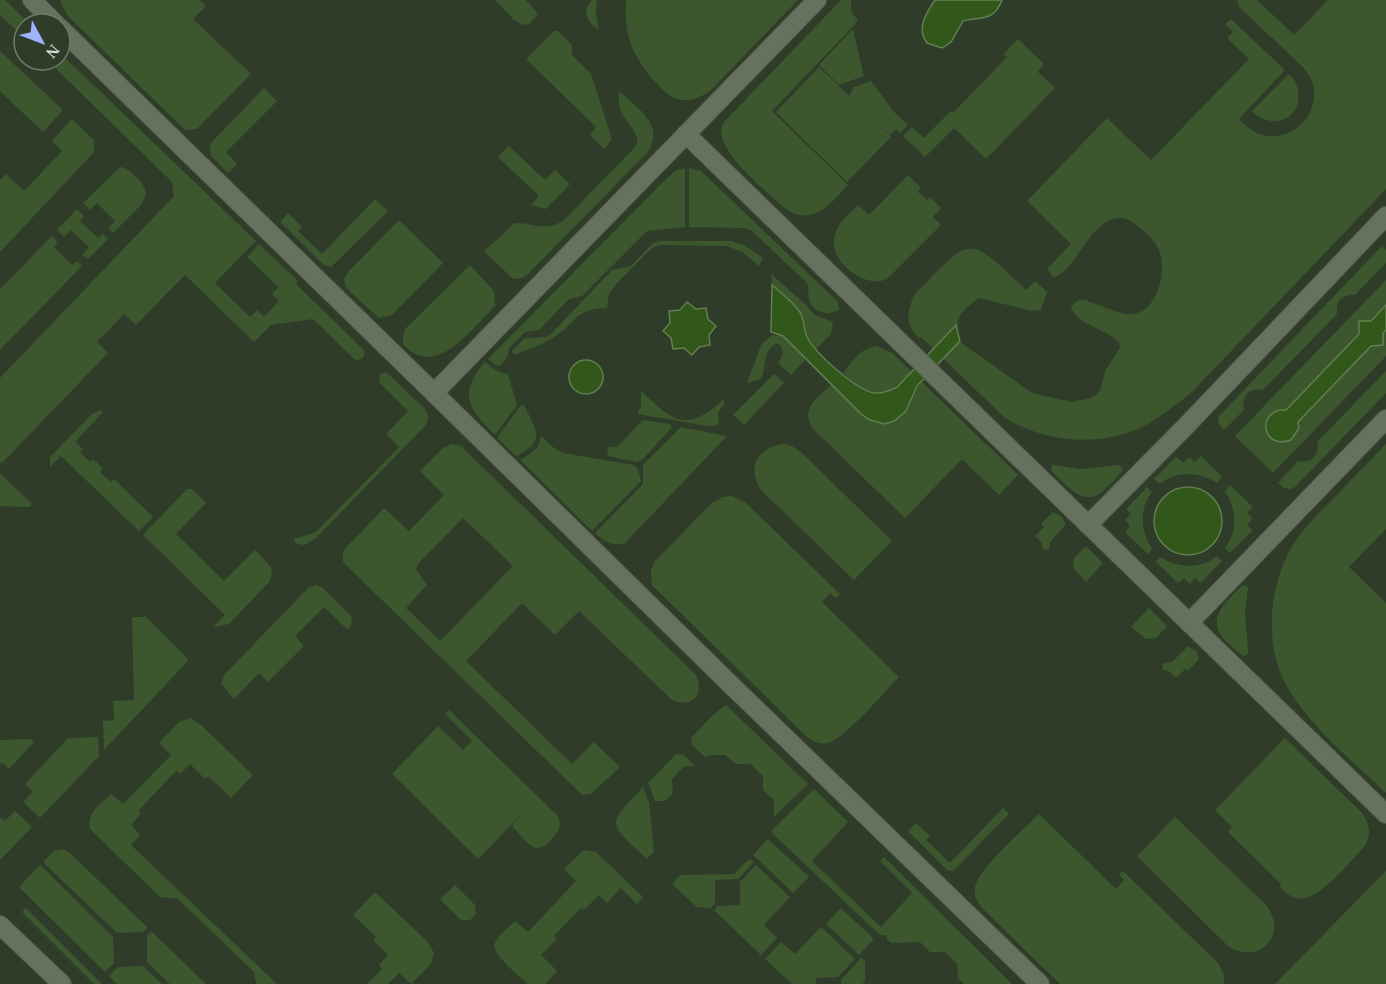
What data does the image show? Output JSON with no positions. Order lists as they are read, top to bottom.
{
  "north": "bottom right"
}
